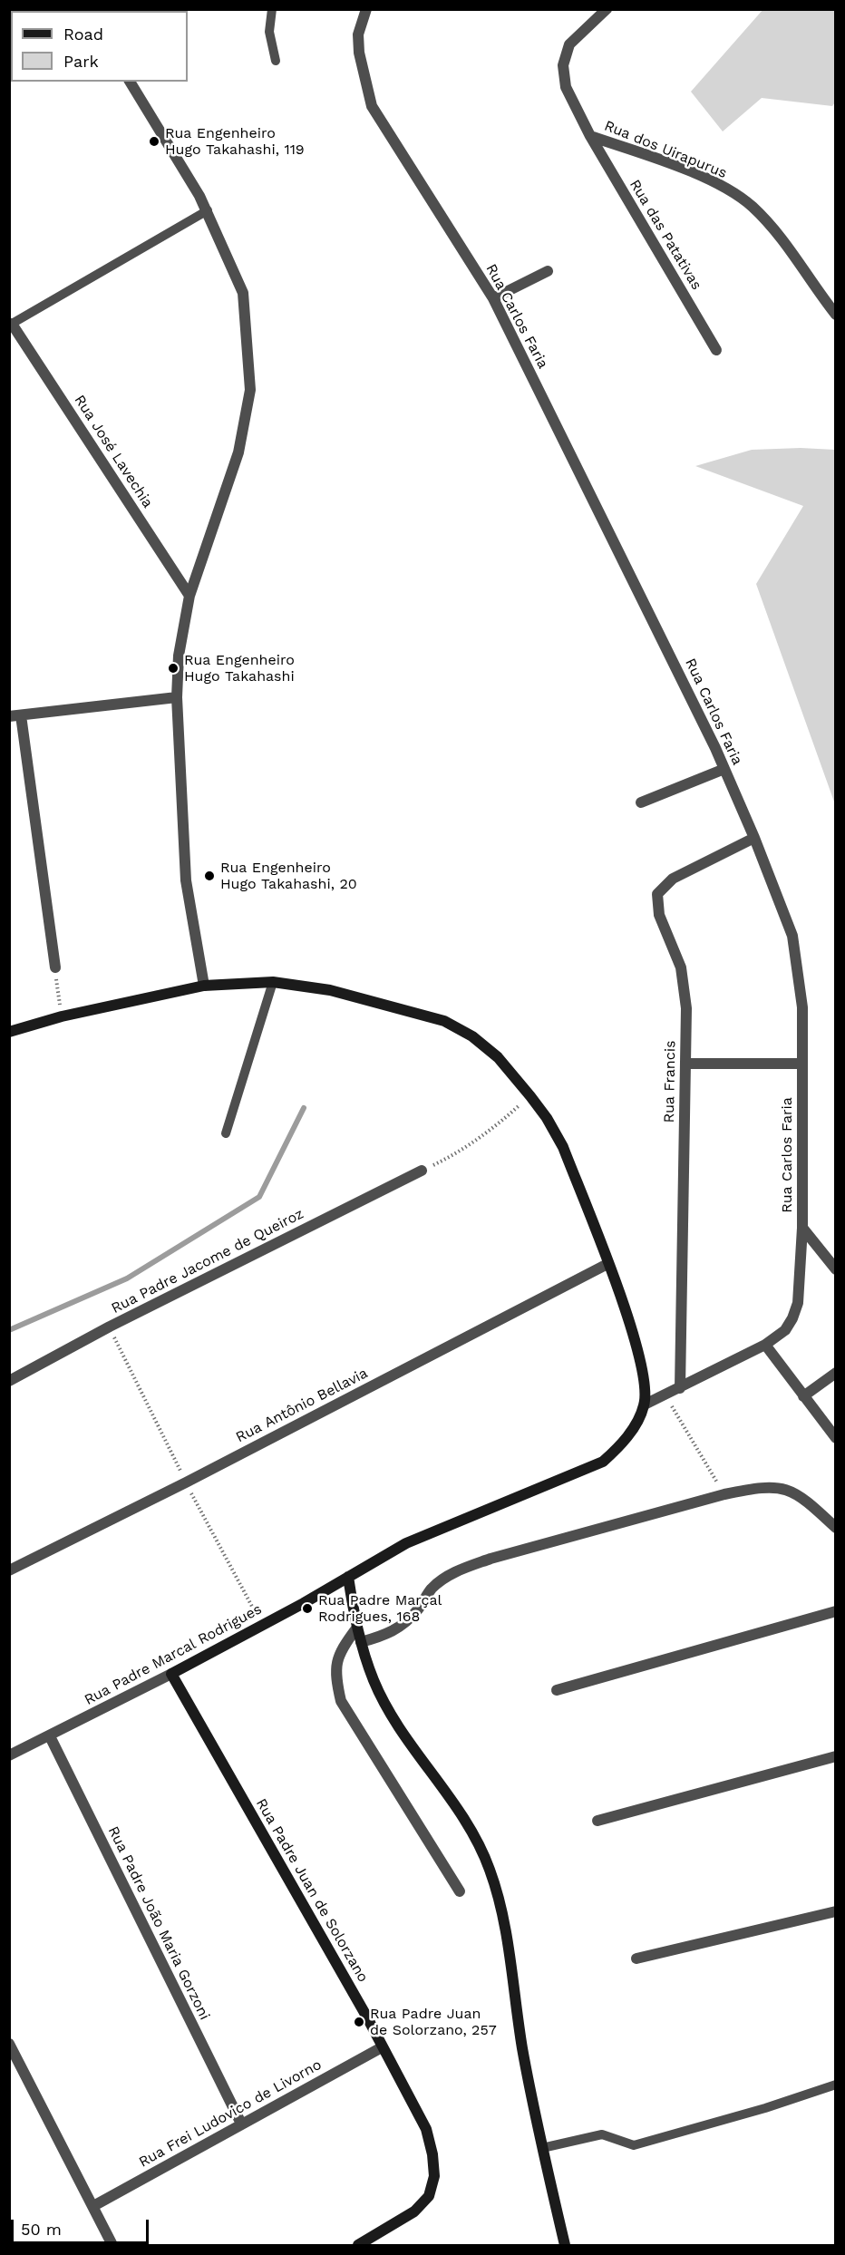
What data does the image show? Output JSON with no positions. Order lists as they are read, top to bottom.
{
  "streets": {
    "main road": ["Rua Padre Marcal Rodrigues", "Rua Padre Juan de Solorzano"],
    "street": [
      "Rua dos Uirapurus",
      "Rua das Patativas",
      "Rua Carlos Faria",
      "Rua José Lavechia",
      "Rua Francis",
      "Rua Padre Jacome de Queiroz",
      "Rua Antônio Bellavia",
      "Rua Padre João Maria Gorzoni",
      "Rua Frei Ludovico de Livorno"
    ]
  },
  "crossings": [
    ["Rua dos Uirapurus", "Rua das Patativas"],
    ["Rua Carlos Faria", "Rua Francis"],
    ["Rua Carlos Faria", "Rua Padre Marcal Rodrigues"],
    ["Rua Padre Marcal Rodrigues", "Rua Padre Juan de Solorzano"],
    ["Rua Padre Marcal Rodrigues", "Rua Padre João Maria Gorzoni"],
    ["Rua Padre Juan de Solorzano", "Rua Frei Ludovico de Livorno"],
    ["Rua Padre João Maria Gorzoni", "Rua Frei Ludovico de Livorno"]
  ],
  "places": [
    "Rua Engenheiro Hugo Takahashi, 119",
    "Rua Engenheiro Hugo Takahashi",
    "Rua Engenheiro Hugo Takahashi, 20",
    "Rua Padre Marçal Rodrigues, 168",
    "Rua Padre Juan de Solorzano, 257"
  ],
  "legend": ["Road", "Park"],
  "scale_bar": "50 m"
}
